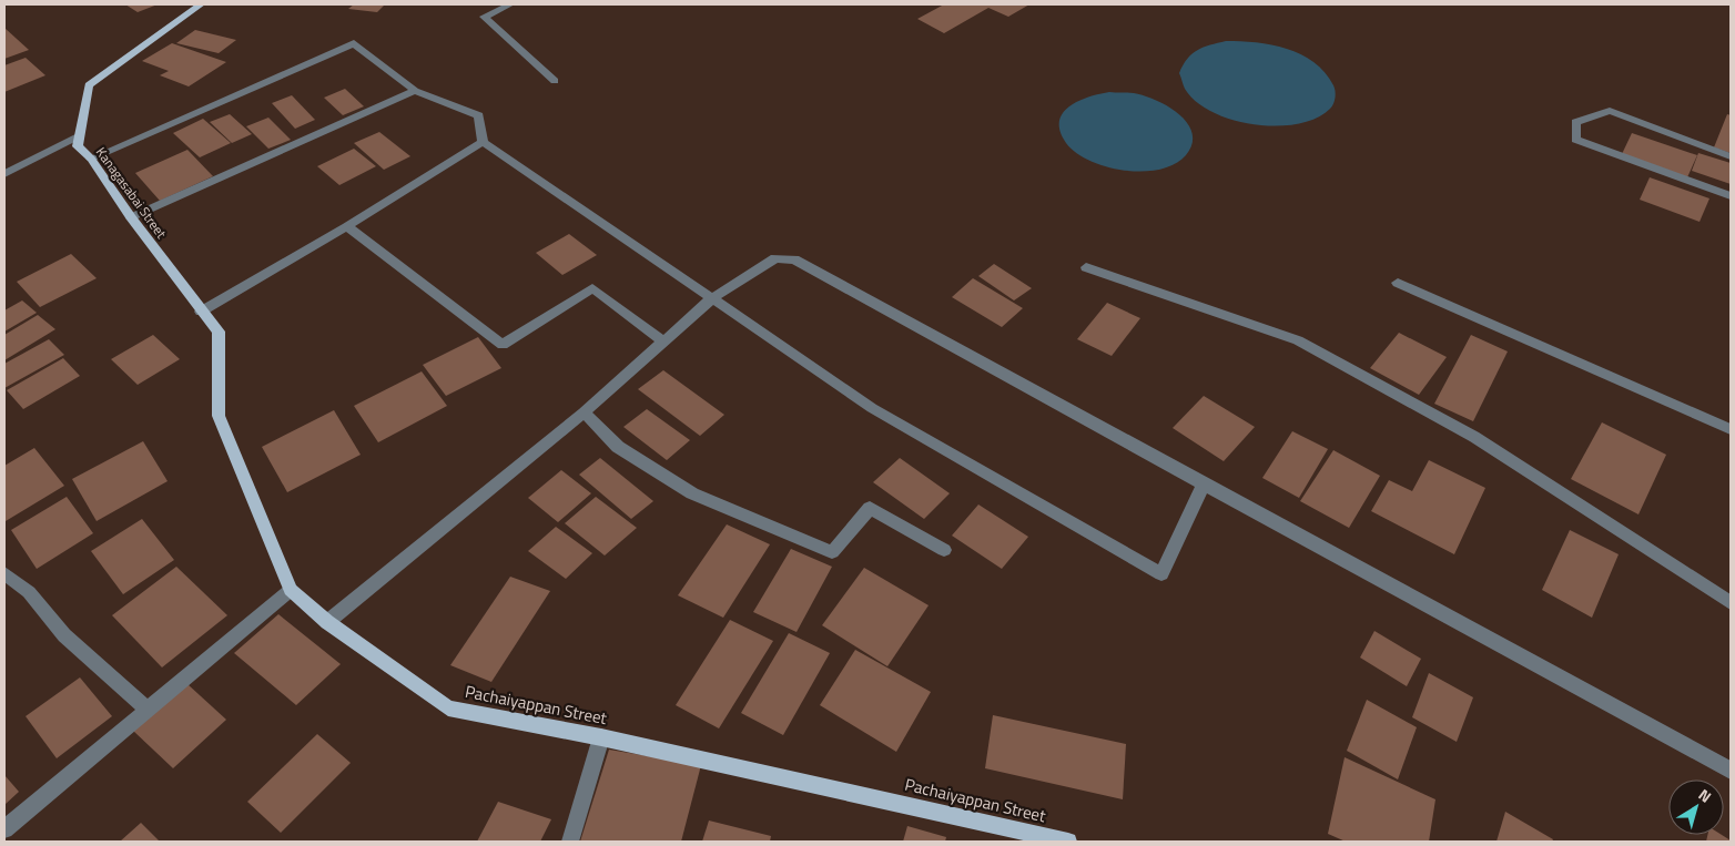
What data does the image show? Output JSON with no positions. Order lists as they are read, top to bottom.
{
  "streets": {
    "main road": ["Kanagasabai Street", "Pachaiyappan Street"]
  },
  "crossings": [
    ["Kanagasabai Street", "Pachaiyappan Street"]
  ],
  "north": "top right"
}
